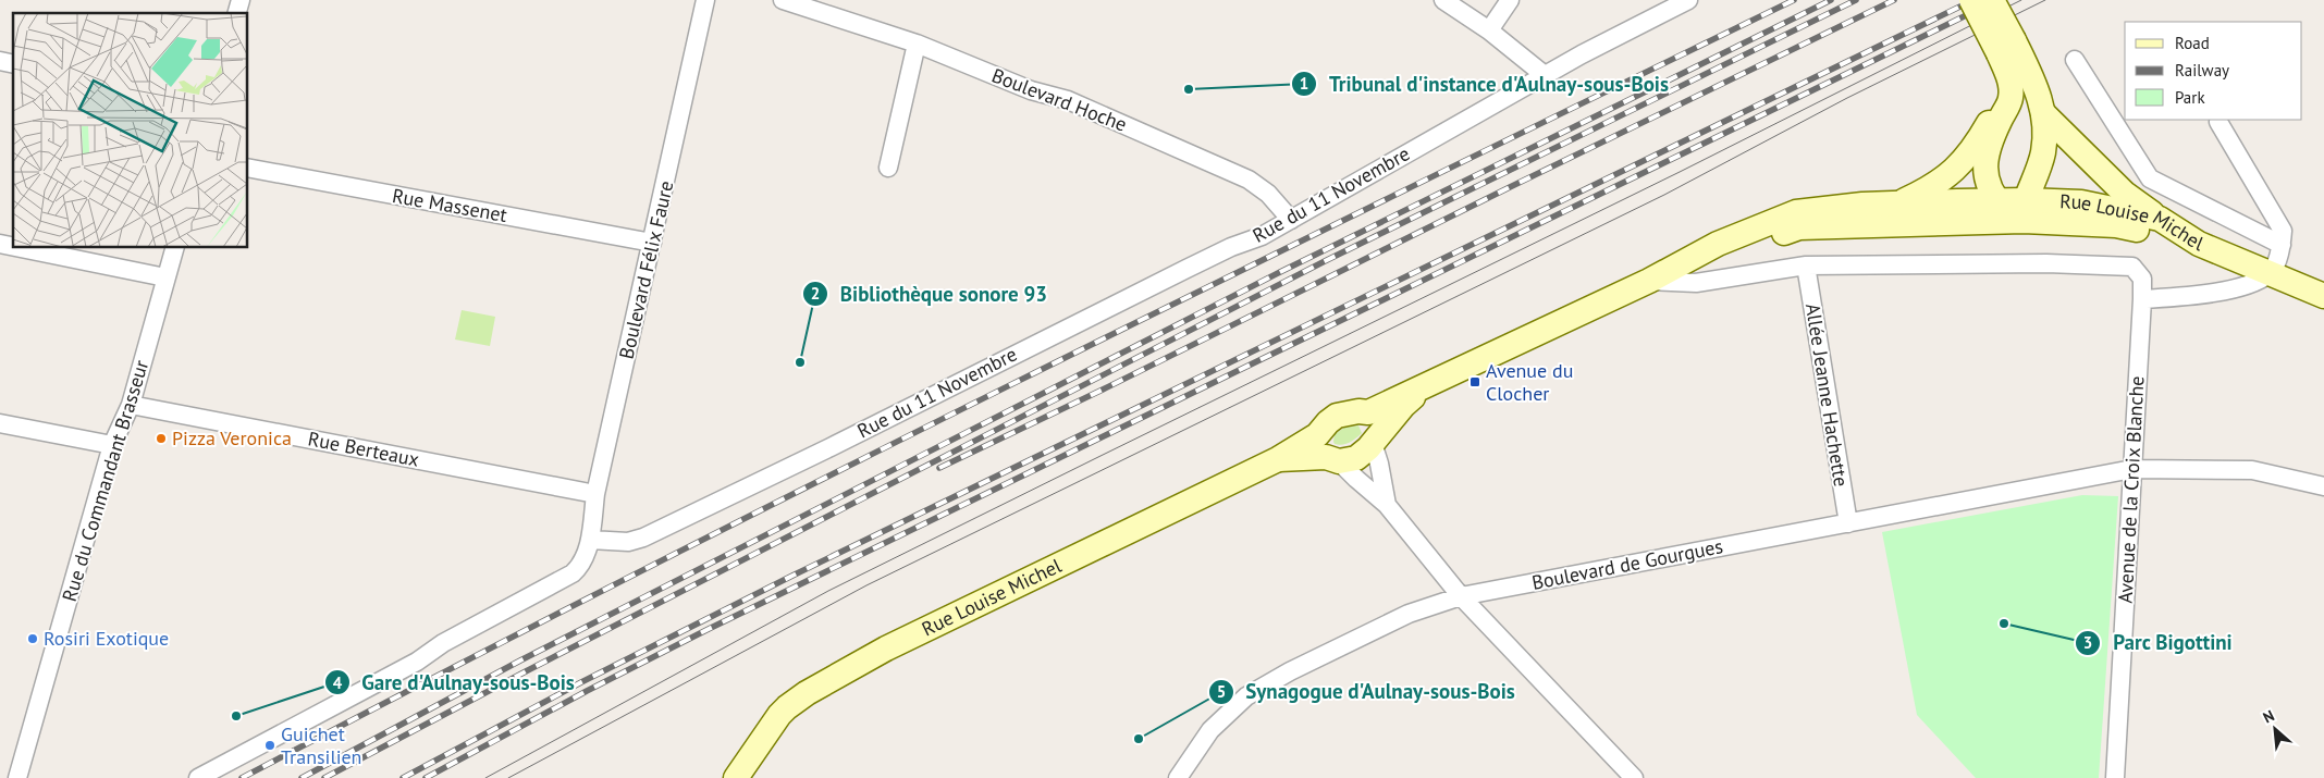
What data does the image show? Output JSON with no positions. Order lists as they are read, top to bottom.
{
  "streets": {
    "street": [
      "Boulevard Hoche",
      "Rue du 11 Novembre",
      "Rue Massenet",
      "Rue Louise Michel",
      "Boulevard Félix Faure",
      "Allée Jeanne Hachette",
      "Rue Berteaux",
      "Rue du Commandant Brasseur",
      "Avenue de la Croix Blanche",
      "Boulevard de Gourgues"
    ]
  },
  "crossings": [
    ["Boulevard Hoche", "Rue du 11 Novembre"],
    ["Rue du 11 Novembre", "Boulevard Félix Faure"],
    ["Rue Massenet", "Boulevard Félix Faure"],
    ["Rue Louise Michel", "Allée Jeanne Hachette"],
    ["Rue Louise Michel", "Avenue de la Croix Blanche"],
    ["Boulevard Félix Faure", "Rue Berteaux"],
    ["Allée Jeanne Hachette", "Boulevard de Gourgues"],
    ["Rue Berteaux", "Rue du Commandant Brasseur"],
    ["Avenue de la Croix Blanche", "Boulevard de Gourgues"]
  ],
  "places": {
    "other": [
      "Tribunal d'instance d'Aulnay-sous-Bois",
      "Bibliothèque sonore 93",
      "Pizza Veronica",
      "Parc Bigottini",
      "Rosiri Exotique",
      "Gare d'Aulnay-sous-Bois",
      "Synagogue d'Aulnay-sous-Bois",
      "Guichet Transilien"
    ],
    "transit": ["Avenue du Clocher"]
  },
  "legend": ["Road", "Railway", "Park"],
  "north": "top left"
}
